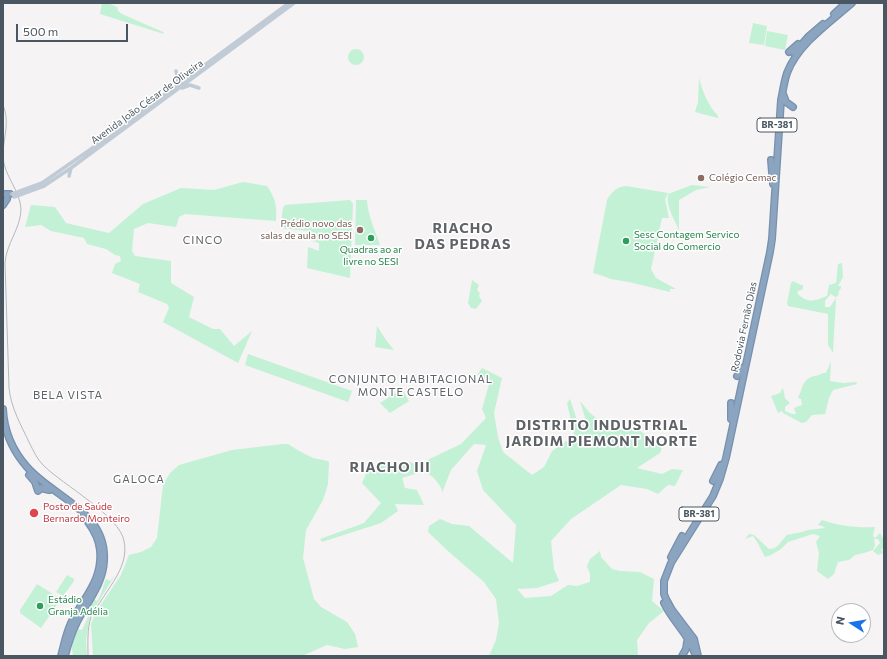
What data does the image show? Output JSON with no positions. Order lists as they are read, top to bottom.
{
  "streets": {
    "highway": ["BR-381", "Rodovia Fernão Dias"],
    "main road": ["Avenida João César de Oliveira"]
  },
  "crossings": [
    ["BR-381", "Rodovia Fernão Dias"]
  ],
  "districts": [
    "RIACHO DAS PEDRAS",
    "CINCO",
    "CONJUNTO HABITACIONAL MONTE CASTELO",
    "BELA VISTA",
    "DISTRITO INDUSTRIAL JARDIM PIEMONT NORTE",
    "RIACHO III",
    "GALOCA"
  ],
  "places": [
    "Colégio Cemac",
    "Prédio novo das salas de aula no SESI",
    "Quadras ao ar livre no SESI",
    "Sesc Contagem Servico Social do Comercio",
    "Posto de Saúde Bernardo Monteiro",
    "Estádio Granja Adélia"
  ],
  "scale_bar": "500 m",
  "north": "left"
}
